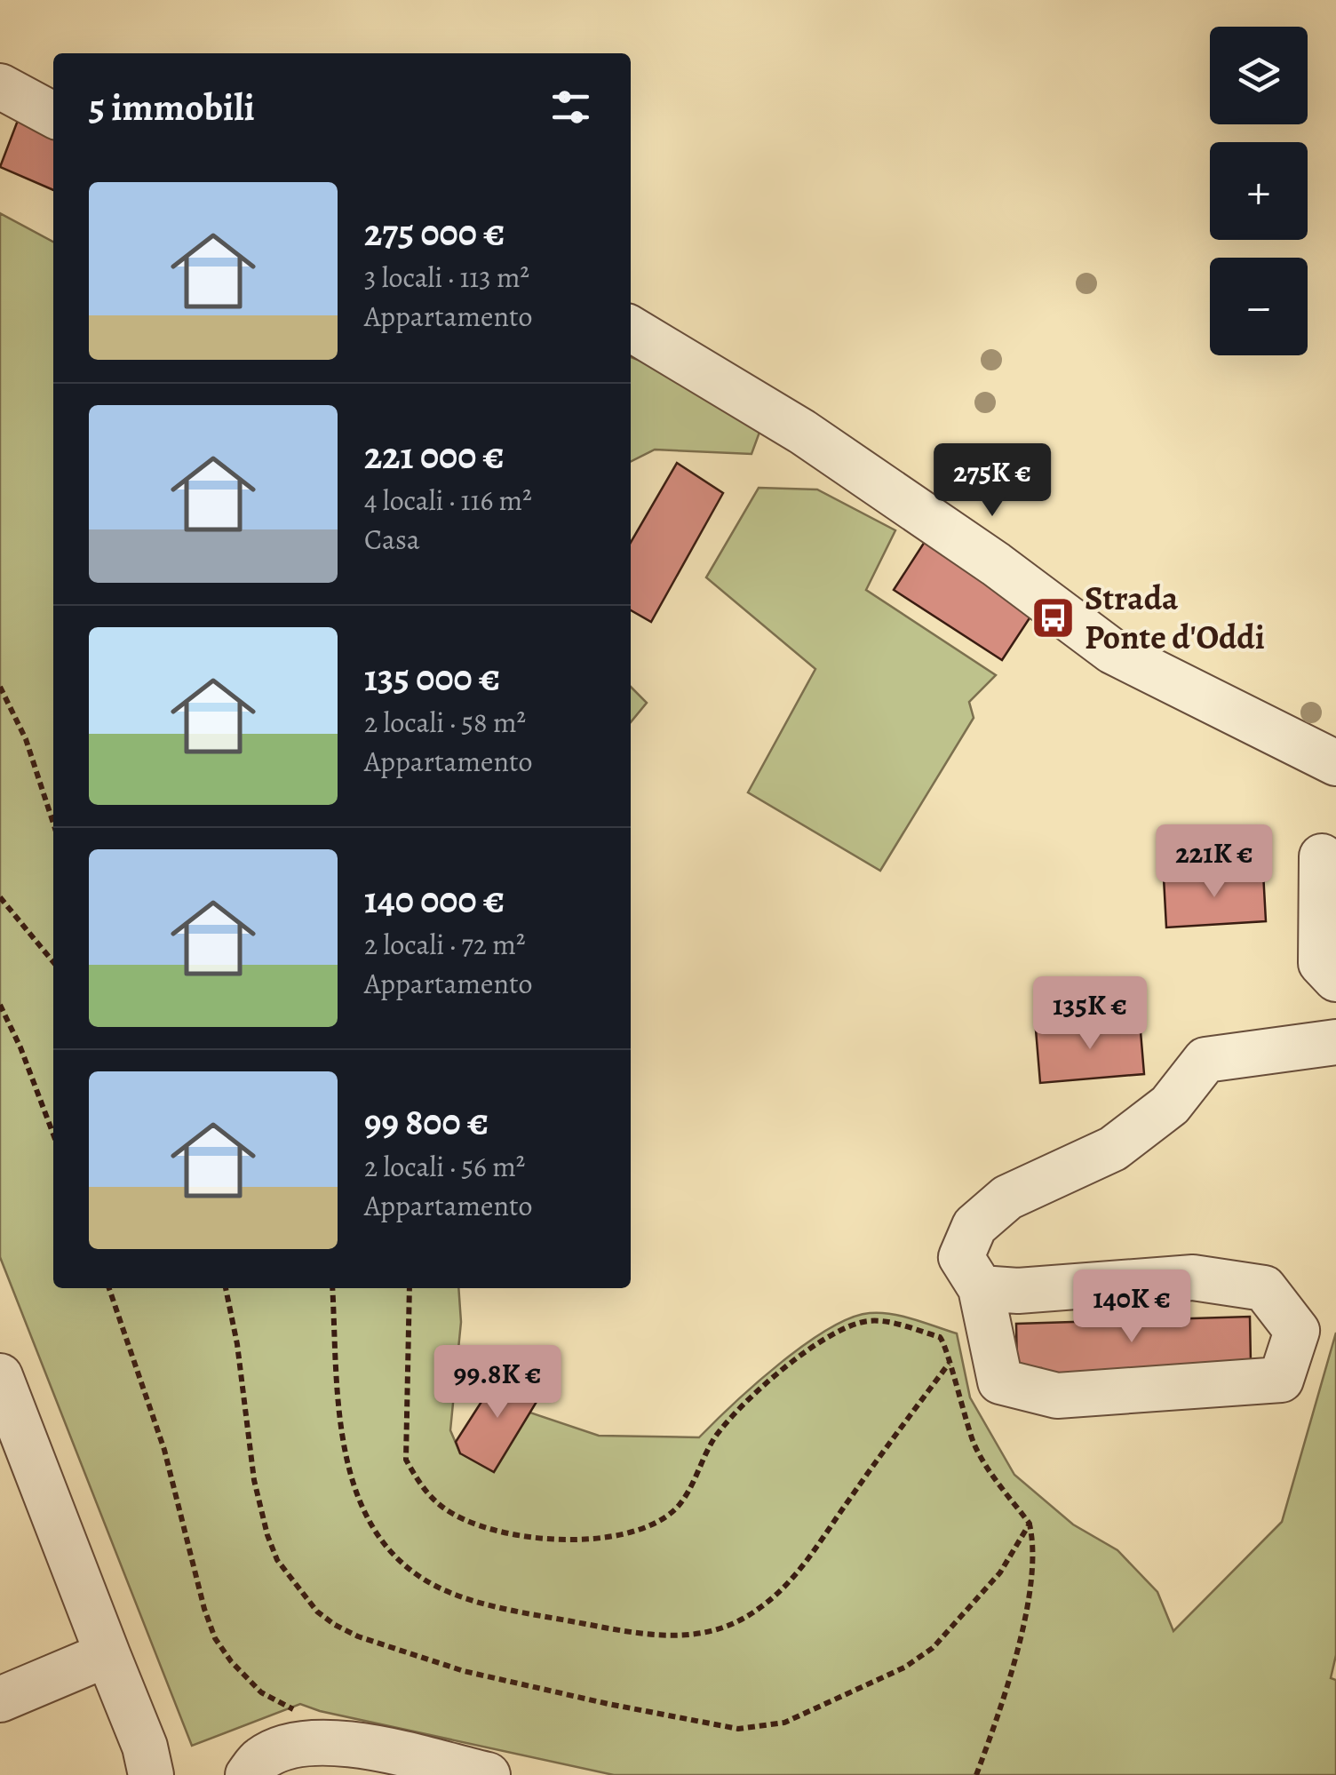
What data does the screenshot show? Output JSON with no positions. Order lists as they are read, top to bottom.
{
  "places": {
    "bus stop": ["Strada Ponte d'Oddi"]
  },
  "page": {
    "map_buttons": ["+", "−"],
    "heading": "5 immobili",
    "list": [
      {
        "name": "275 000 €",
        "note": "3 locali · 113 m² · Appartamento"
      },
      {
        "name": "221 000 €",
        "note": "4 locali · 116 m² · Casa"
      },
      {
        "name": "135 000 €",
        "note": "2 locali · 58 m² · Appartamento"
      },
      {
        "name": "140 000 €",
        "note": "2 locali · 72 m² · Appartamento"
      },
      {
        "name": "99 800 €",
        "note": "2 locali · 56 m² · Appartamento"
      }
    ],
    "price": [
      "275K €",
      "221K €",
      "135K €",
      "140K €",
      "99.8K €"
    ]
  }
}
